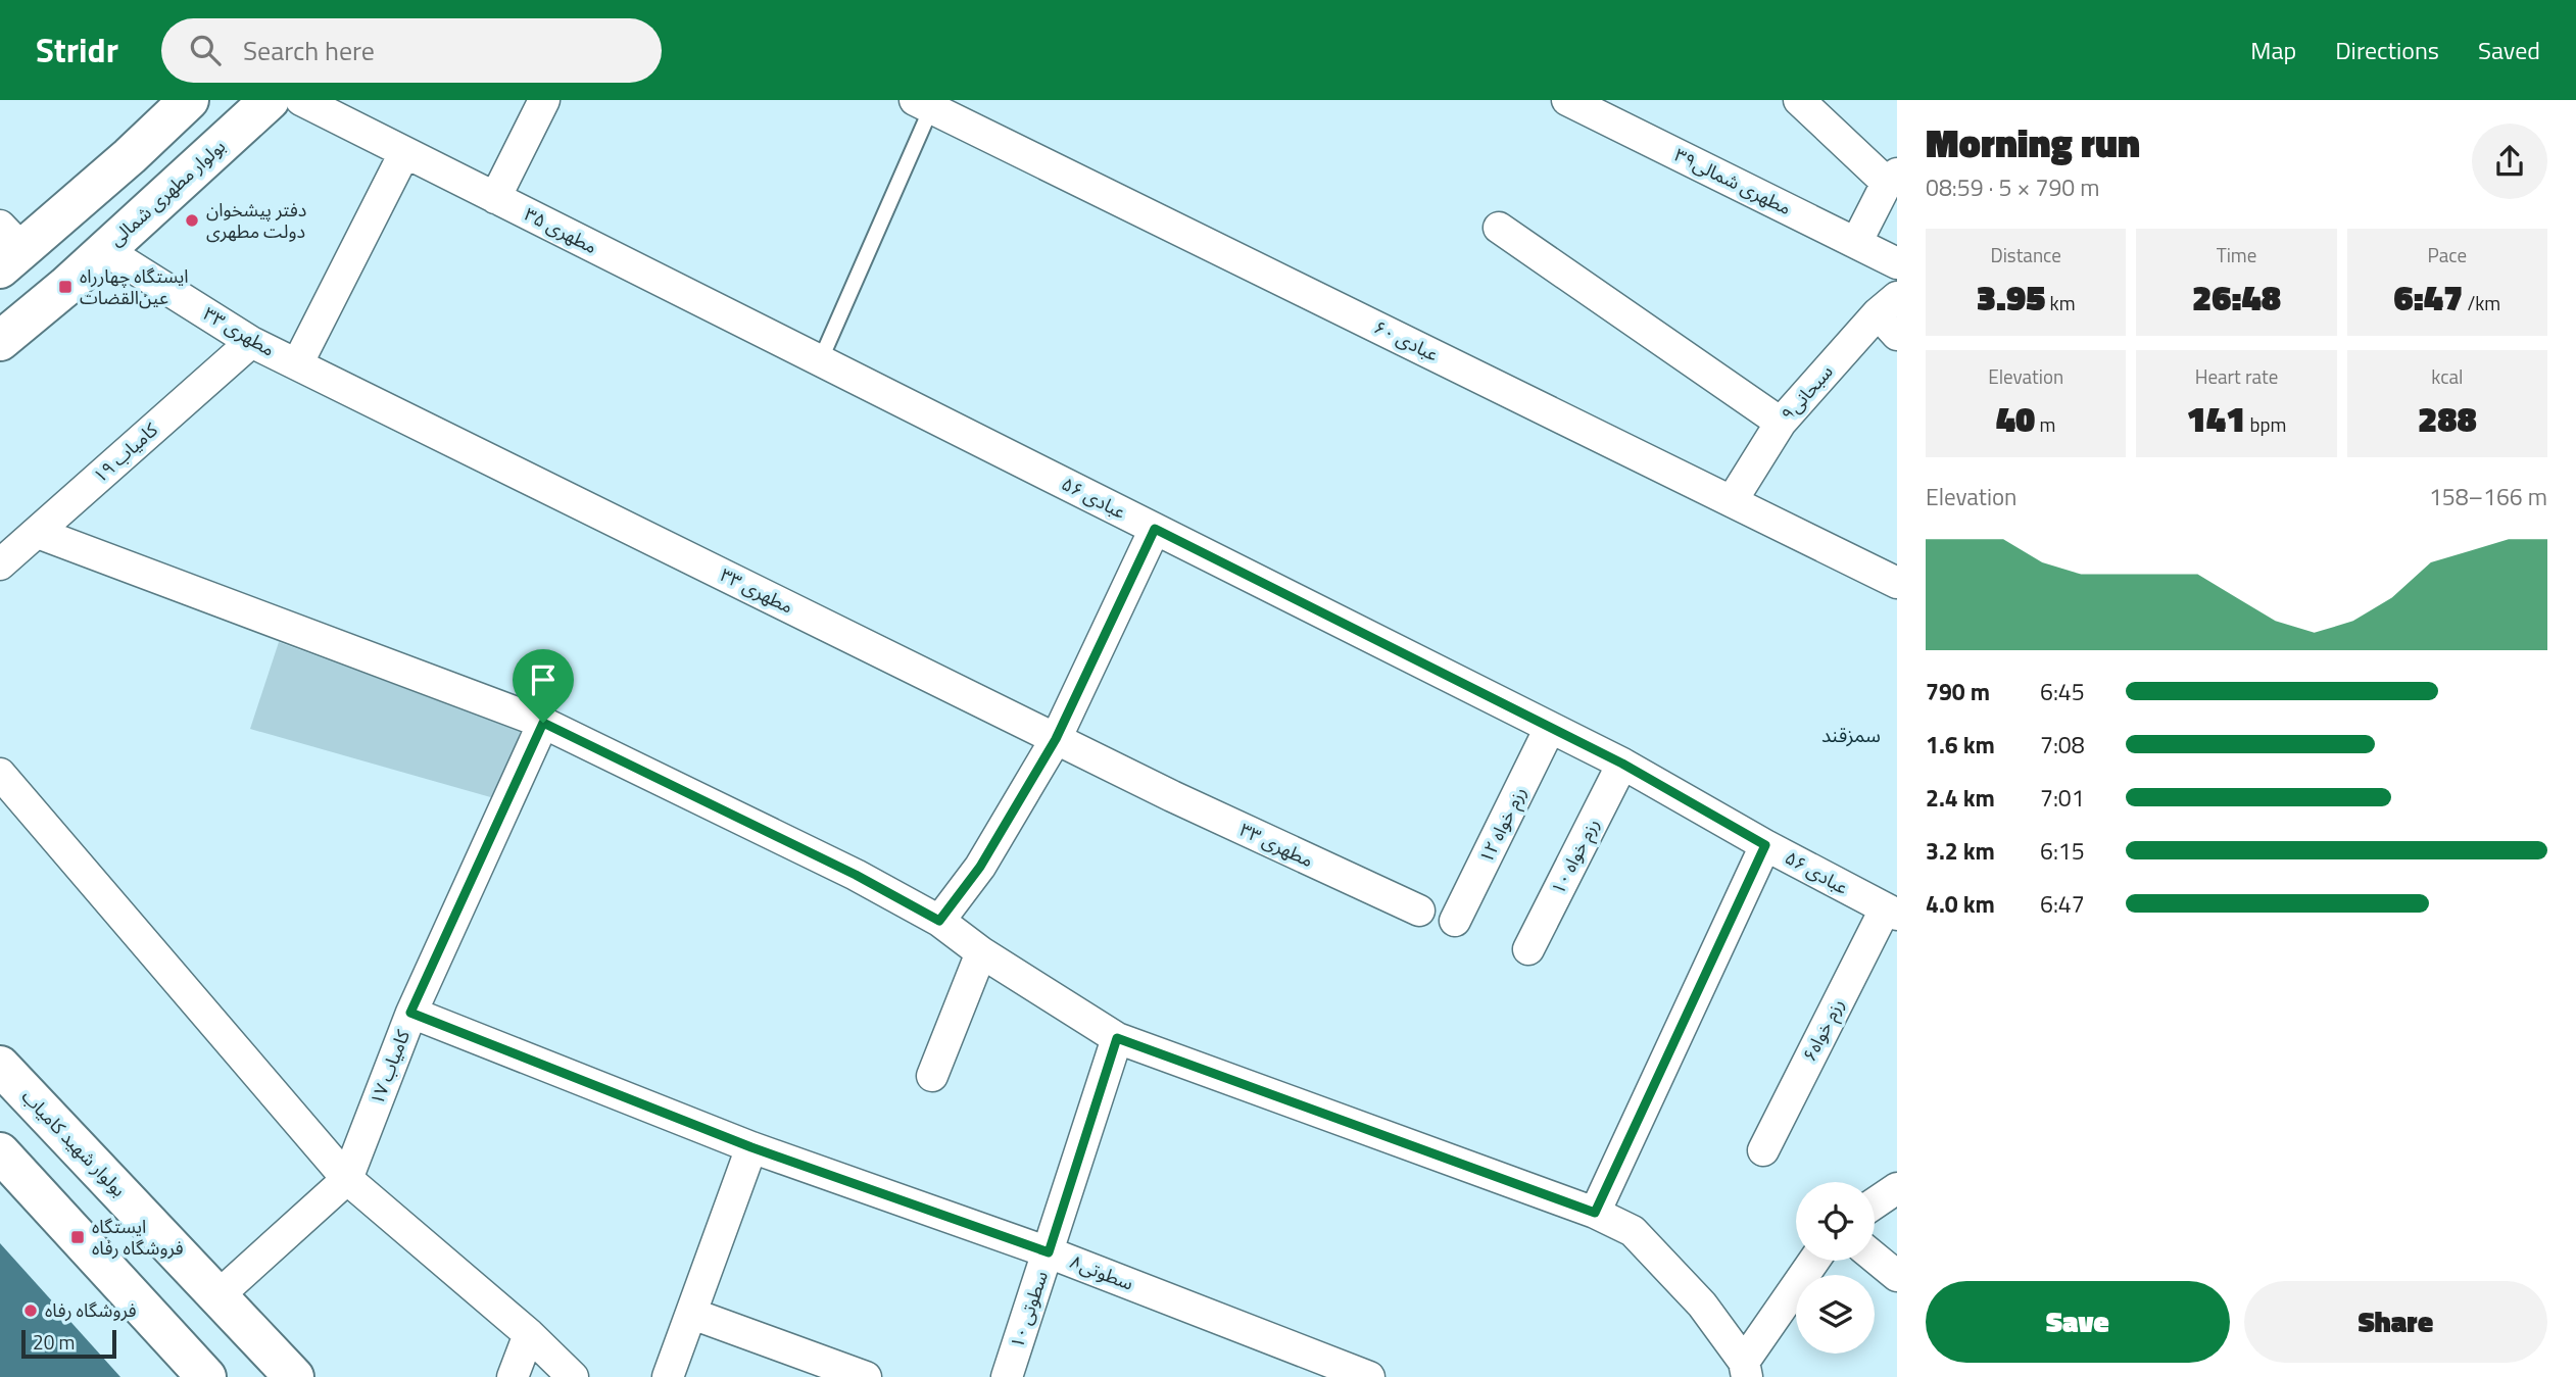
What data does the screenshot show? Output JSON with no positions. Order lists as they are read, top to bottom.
{
  "streets": {
    "main road": ["بولوار مطهری شمالی", "بولوار شهید کامیاب"],
    "street": [
      "مطهری شمالی۳۹",
      "مطهری ۳۵",
      "مطهری ۳۳",
      "عبادی ۶۰",
      "سبحانی۹",
      "کامیاب ۱۹",
      "عبادی ۵۶",
      "رزم خواه ۱۲",
      "رزم خواه ۱۰",
      "رزم خواه۶",
      "کامیاب ۱۷",
      "سطوتی۸",
      "سطوتی ۱۰"
    ]
  },
  "crossings": [
    ["بولوار مطهری شمالی", "مطهری ۳۳"],
    ["مطهری ۳۵", "عبادی ۵۶"],
    ["مطهری ۳۳", "کامیاب ۱۹"],
    ["عبادی ۶۰", "سبحانی۹"],
    ["عبادی ۵۶", "رزم خواه ۱۲"],
    ["عبادی ۵۶", "رزم خواه ۱۰"],
    ["عبادی ۵۶", "رزم خواه۶"],
    ["کامیاب ۱۷", "بولوار شهید کامیاب"],
    ["کامیاب ۱۷", "سطوتی۸"],
    ["سطوتی۸", "سطوتی ۱۰"]
  ],
  "districts": ["سمزقند"],
  "places": {
    "other": ["دفتر پیشخوان دولت مطهری", "فروشگاه رفاه"],
    "transit": ["ایستگاه چهارراه عین‌القضات", "ایستگاه فروشگاه رفاه"]
  },
  "scale_bar": "20 m",
  "page": {
    "header": "Stridr",
    "search": "Search here",
    "nav": ["Map", "Directions", "Saved"],
    "heading": ["Morning run", "08:59 · 5 × 790 m"],
    "stats": [
      ["Distance", "3.95 km"],
      ["Time", "26:48"],
      ["Pace", "6:47 /km"],
      ["Elevation", "40 m"],
      ["Heart rate", "141 bpm"],
      ["kcal", "288"]
    ],
    "chart": ["Elevation", "158–166 m"],
    "list": [
      {
        "name": "790 m",
        "note": "6:45"
      },
      {
        "name": "1.6 km",
        "note": "7:08"
      },
      {
        "name": "2.4 km",
        "note": "7:01"
      },
      {
        "name": "3.2 km",
        "note": "6:15"
      },
      {
        "name": "4.0 km",
        "note": "6:47"
      }
    ],
    "buttons": ["Save", "Share"],
    "scale": "20 m"
  }
}
